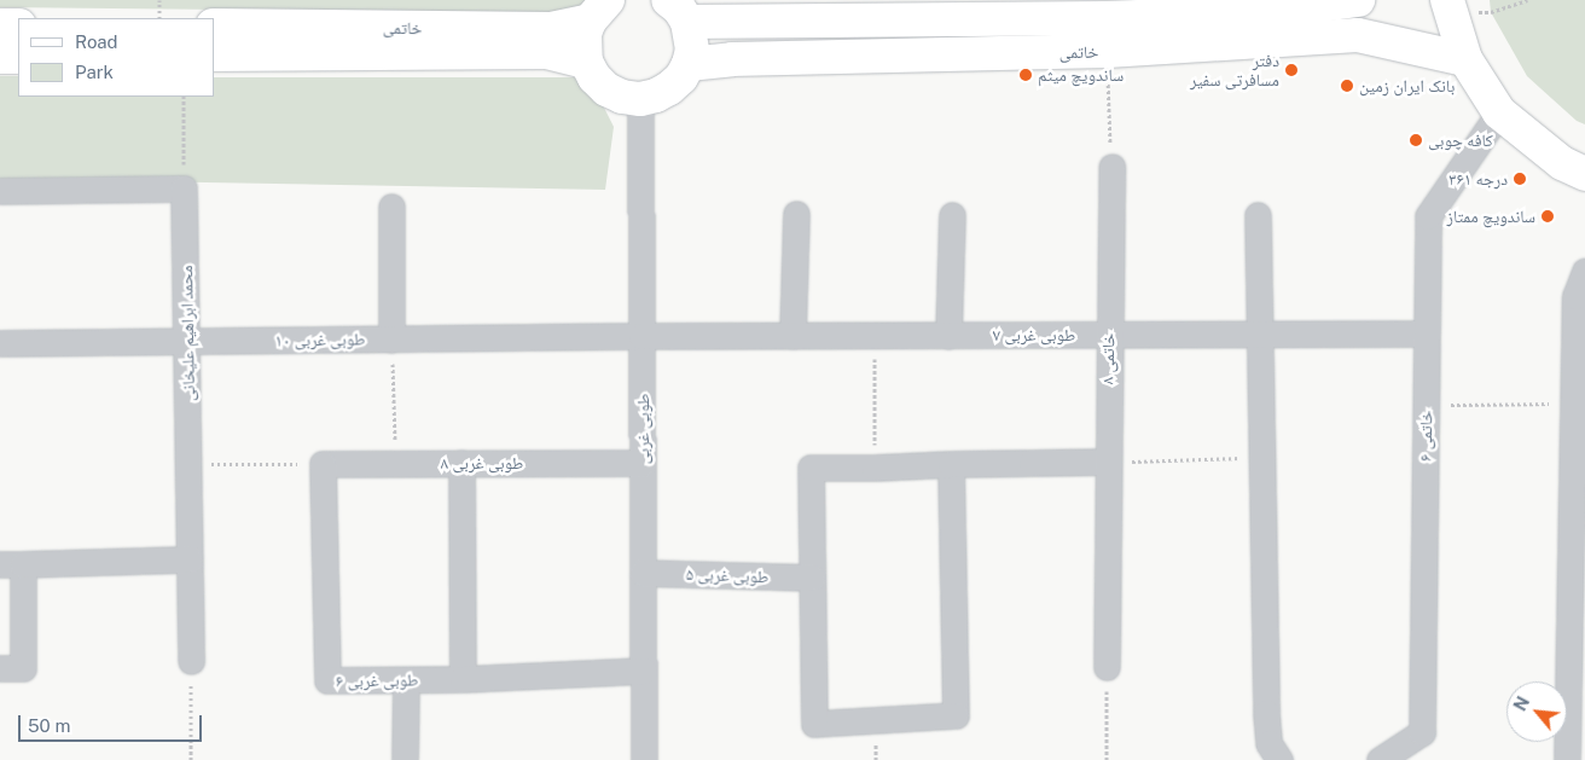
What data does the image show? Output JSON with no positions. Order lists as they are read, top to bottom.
{
  "streets": {
    "main road": ["خاتمی"],
    "street": [
      "محمد ابراهیم علیخانی",
      "طوبی غربی ۷",
      "طوبی غربی ۱۰",
      "خاتمی ۸",
      "طوبی غربی",
      "خاتمی ۶",
      "طوبی غربی ۸",
      "طوبی غربی ۵",
      "طوبی غربی ۶"
    ]
  },
  "crossings": [
    ["محمد ابراهیم علیخانی", "طوبی غربی ۱۰"],
    ["طوبی غربی ۷", "طوبی غربی ۱۰"],
    ["طوبی غربی ۷", "خاتمی ۸"],
    ["طوبی غربی ۷", "طوبی غربی"],
    ["طوبی غربی ۷", "خاتمی ۶"],
    ["طوبی غربی ۱۰", "طوبی غربی"],
    ["طوبی غربی", "طوبی غربی ۸"],
    ["طوبی غربی", "طوبی غربی ۵"],
    ["طوبی غربی", "طوبی غربی ۶"],
    ["طوبی غربی ۸", "طوبی غربی ۶"]
  ],
  "places": [
    "دفتر مسافرتی سفیر",
    "ساندویچ میثم",
    "بانک ایران زمین",
    "کافه چوبی",
    "۳۶۱ درجه",
    "ساندویچ ممتاز"
  ],
  "legend": ["Road", "Park"],
  "scale_bar": "50 m",
  "north": "top left"
}
